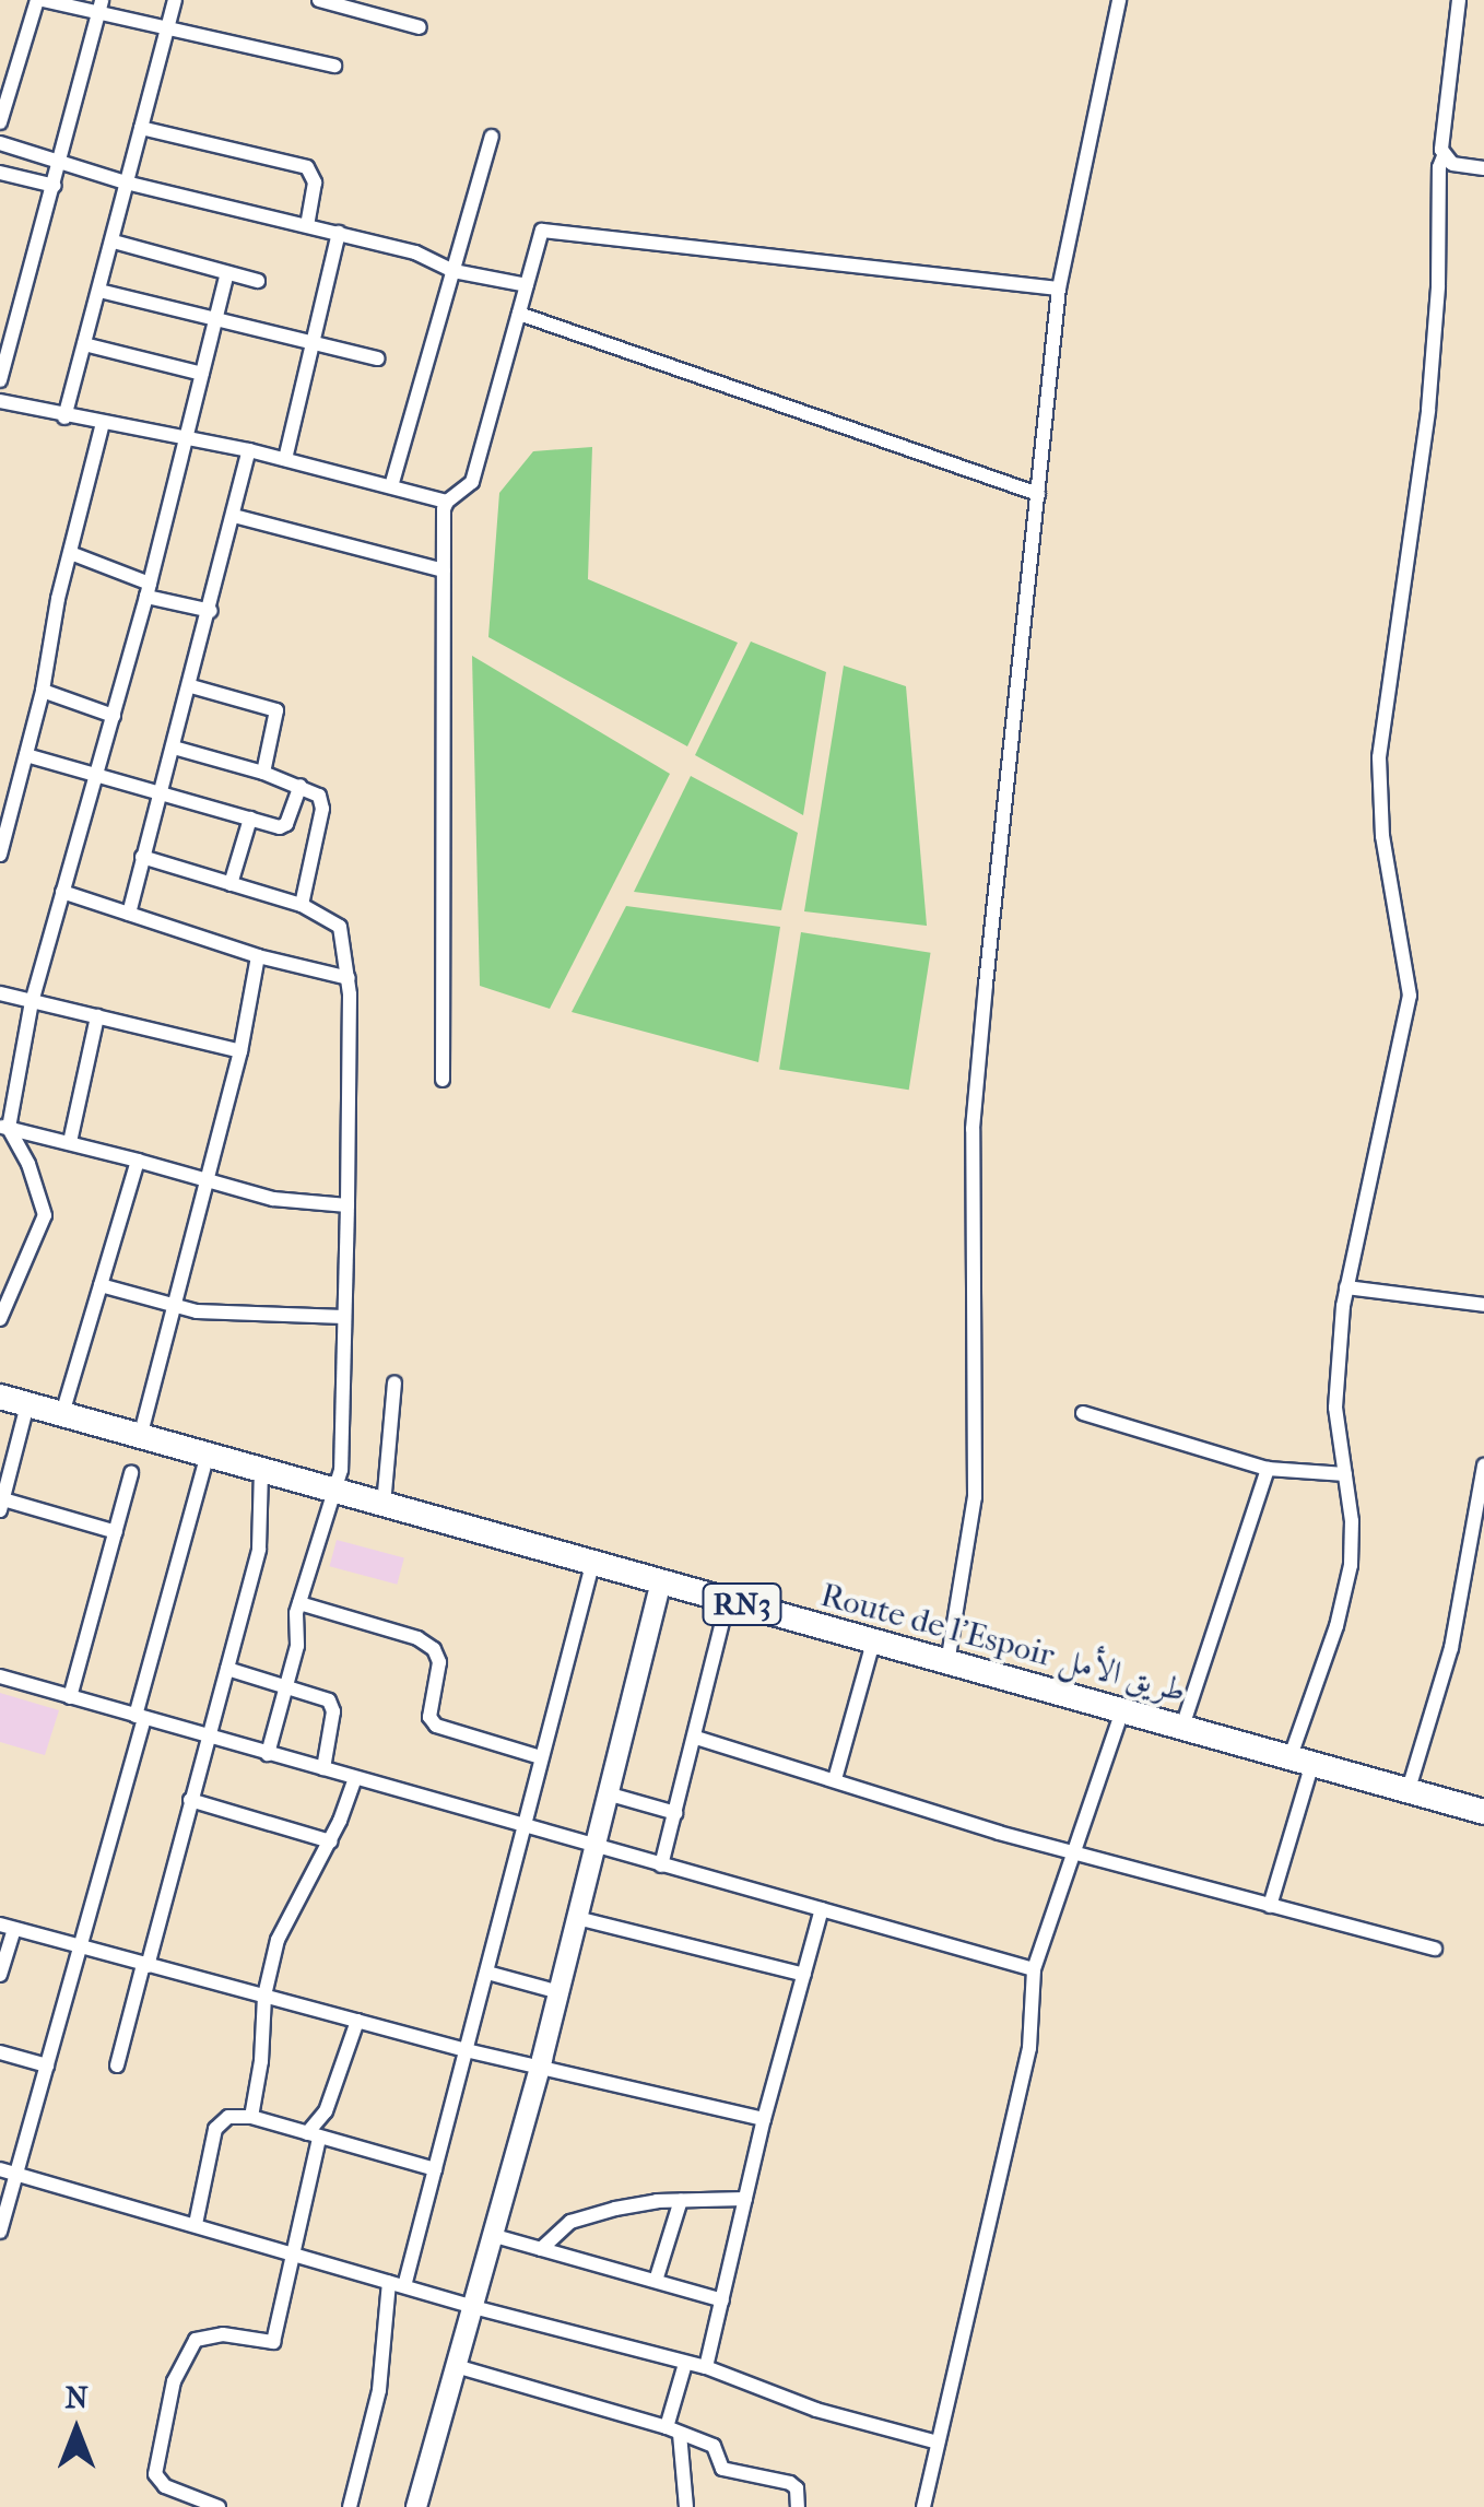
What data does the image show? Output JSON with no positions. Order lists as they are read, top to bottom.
{
  "streets": {
    "highway": ["RN3", "Route de l’Espoir طريق الأمل"]
  },
  "north": "top"
}
